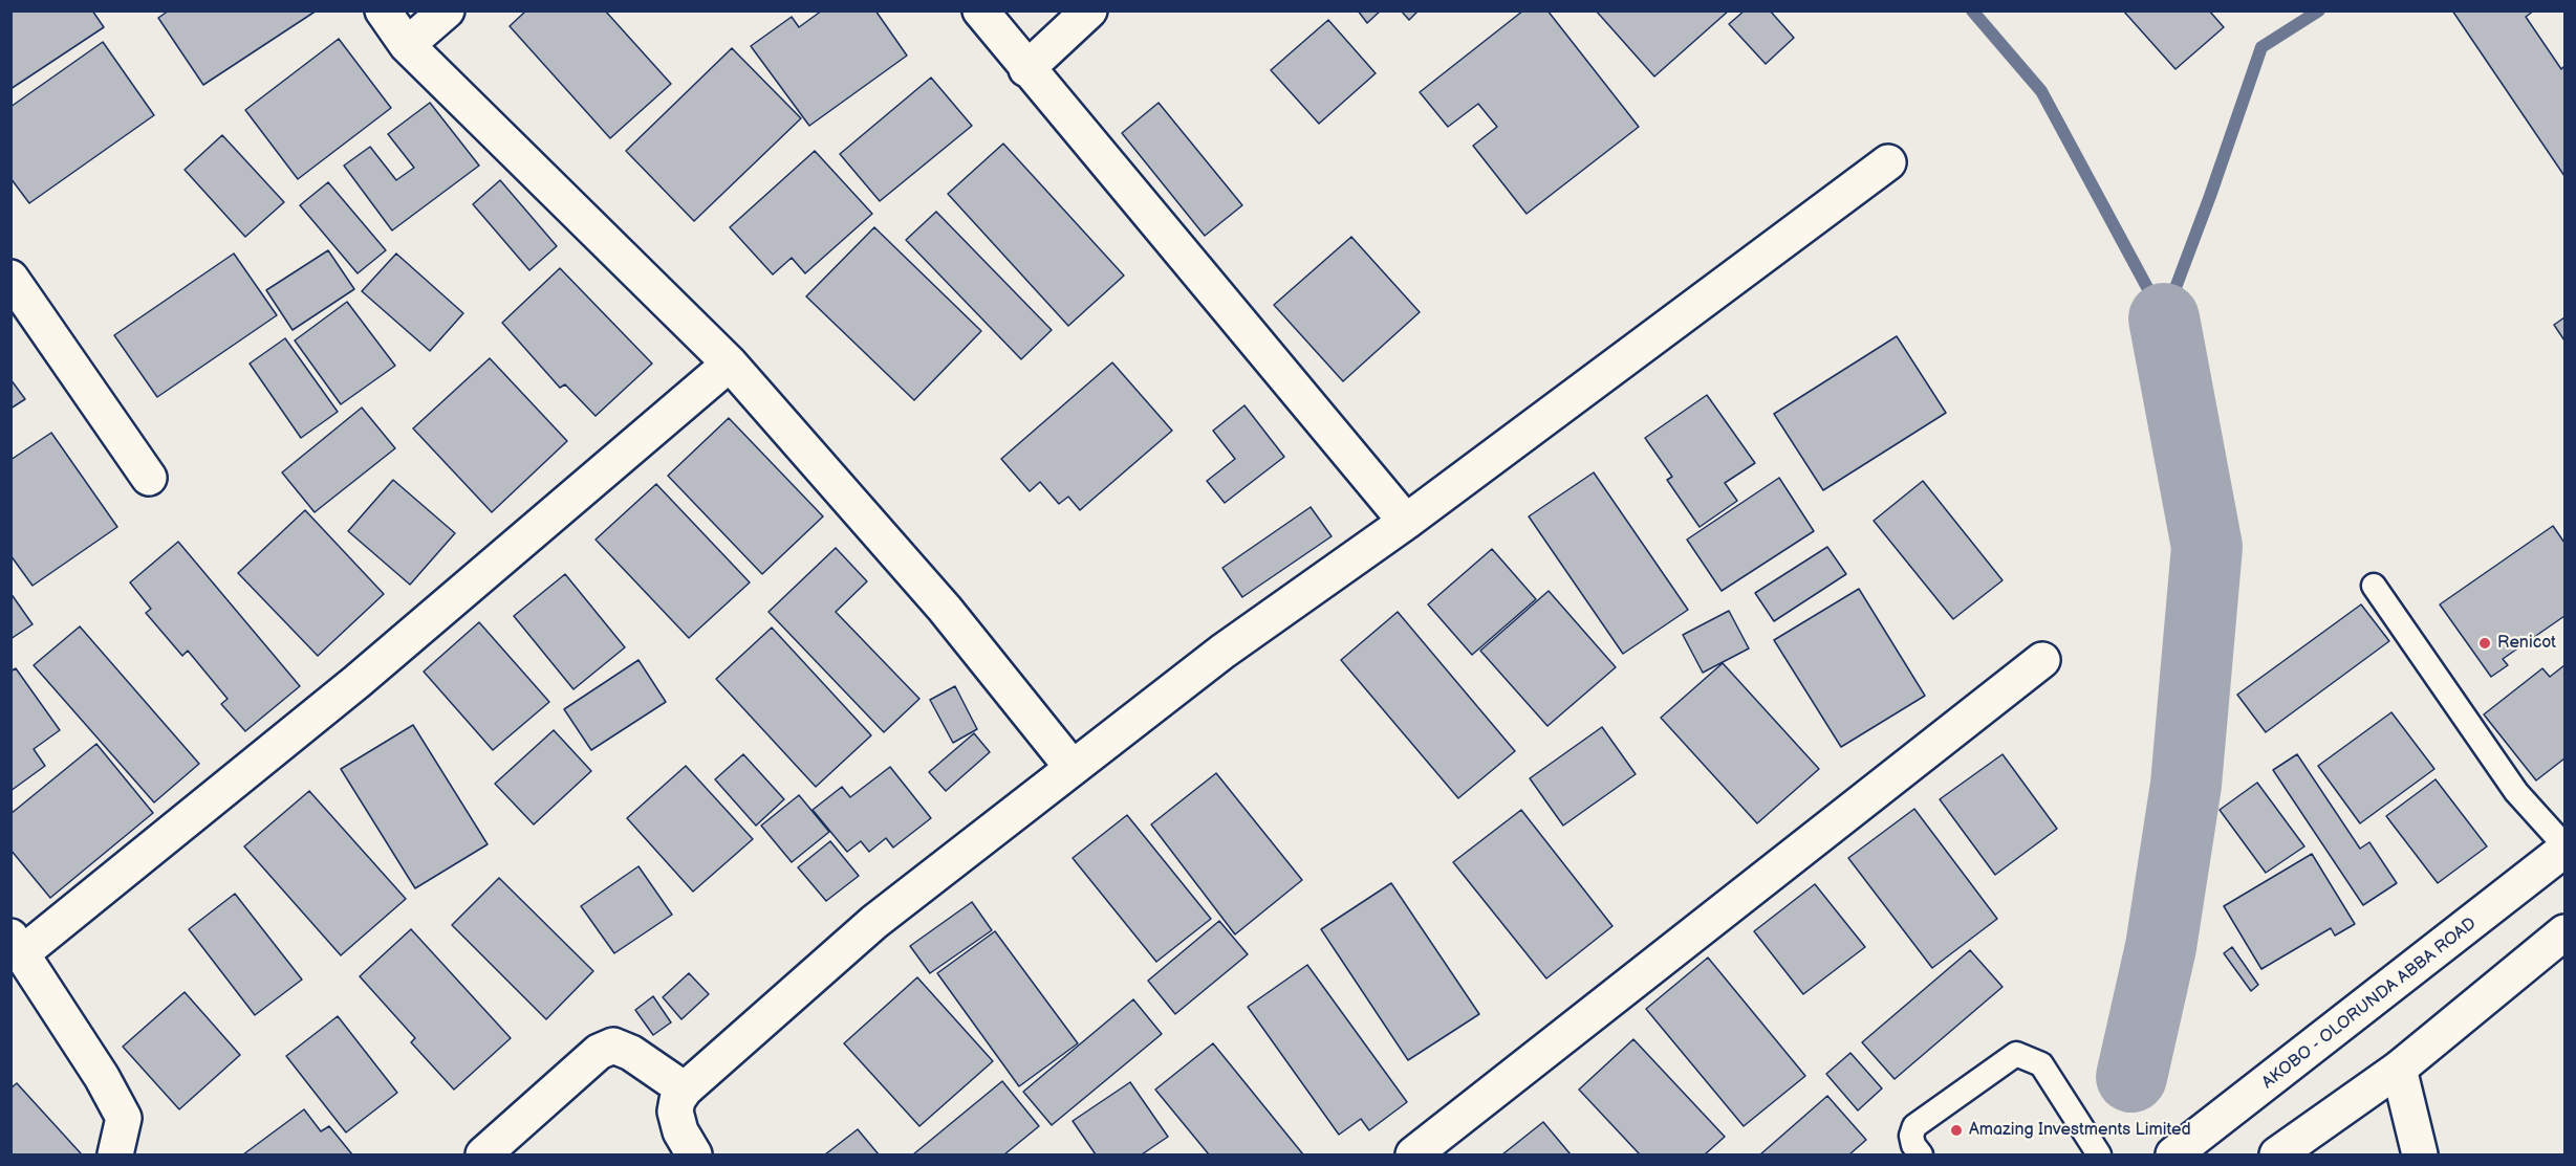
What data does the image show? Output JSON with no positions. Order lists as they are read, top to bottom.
{
  "streets": {
    "street": ["AKOBO - OLORUNDA ABBA ROAD"]
  },
  "places": ["Renicot", "Amazing Investments Limited"]
}
